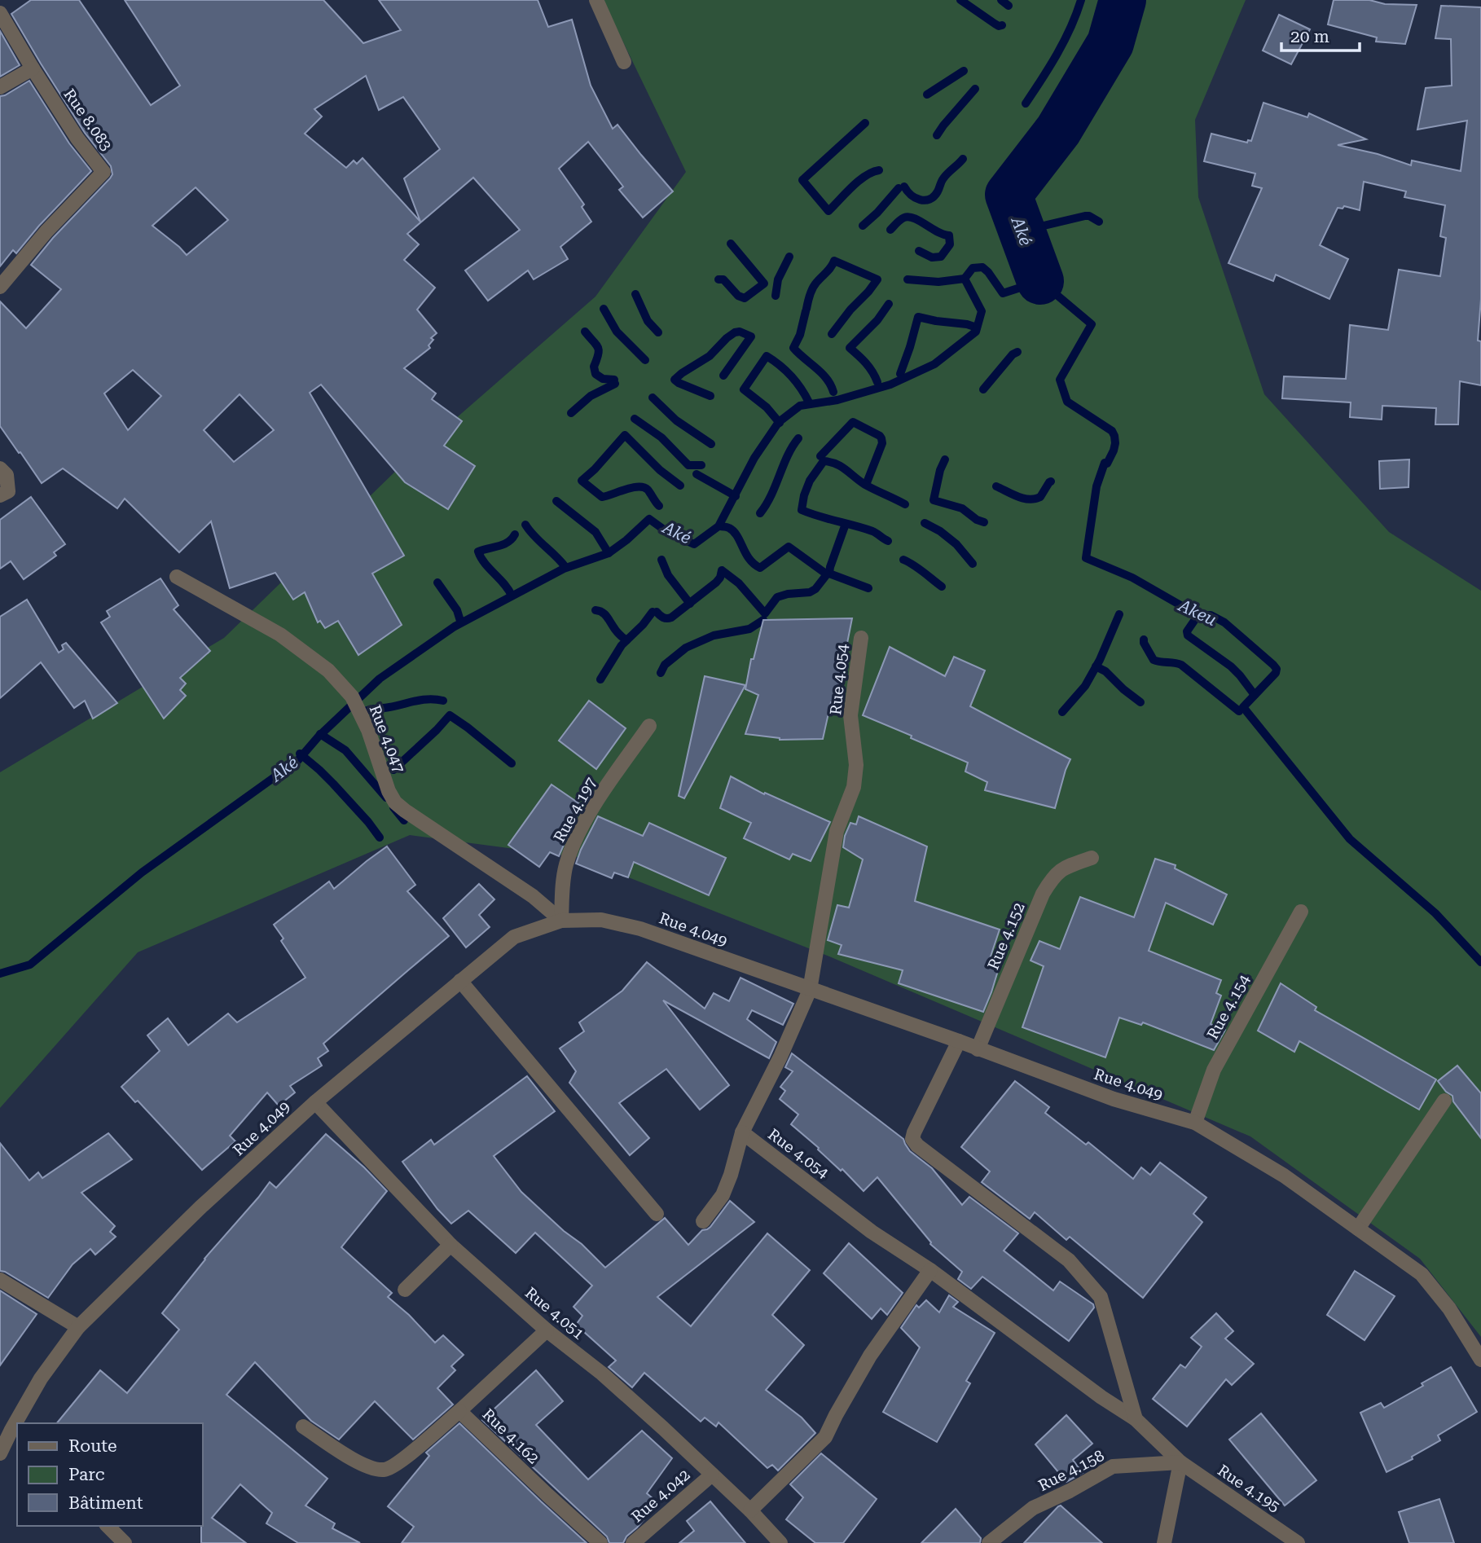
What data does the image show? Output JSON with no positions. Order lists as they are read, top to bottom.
{
  "streets": {
    "street": [
      "Rue 8.083",
      "Rue 4.054",
      "Rue 4.047",
      "Rue 4.197",
      "Rue 4.049",
      "Rue 4.152",
      "Rue 4.154",
      "Rue 4.051",
      "Rue 4.162",
      "Rue 4.158",
      "Rue 4.195",
      "Rue 4.042"
    ]
  },
  "crossings": [
    ["Rue 4.054", "Rue 4.049"],
    ["Rue 4.054", "Rue 4.158"],
    ["Rue 4.054", "Rue 4.195"],
    ["Rue 4.047", "Rue 4.197"],
    ["Rue 4.047", "Rue 4.049"],
    ["Rue 4.197", "Rue 4.049"],
    ["Rue 4.049", "Rue 4.152"],
    ["Rue 4.049", "Rue 4.154"],
    ["Rue 4.049", "Rue 4.051"],
    ["Rue 4.051", "Rue 4.162"],
    ["Rue 4.051", "Rue 4.042"],
    ["Rue 4.158", "Rue 4.195"]
  ],
  "water": ["Aké", "Akeu"],
  "legend": ["Route", "Parc", "Bâtiment"],
  "scale_bar": "20 m"
}
